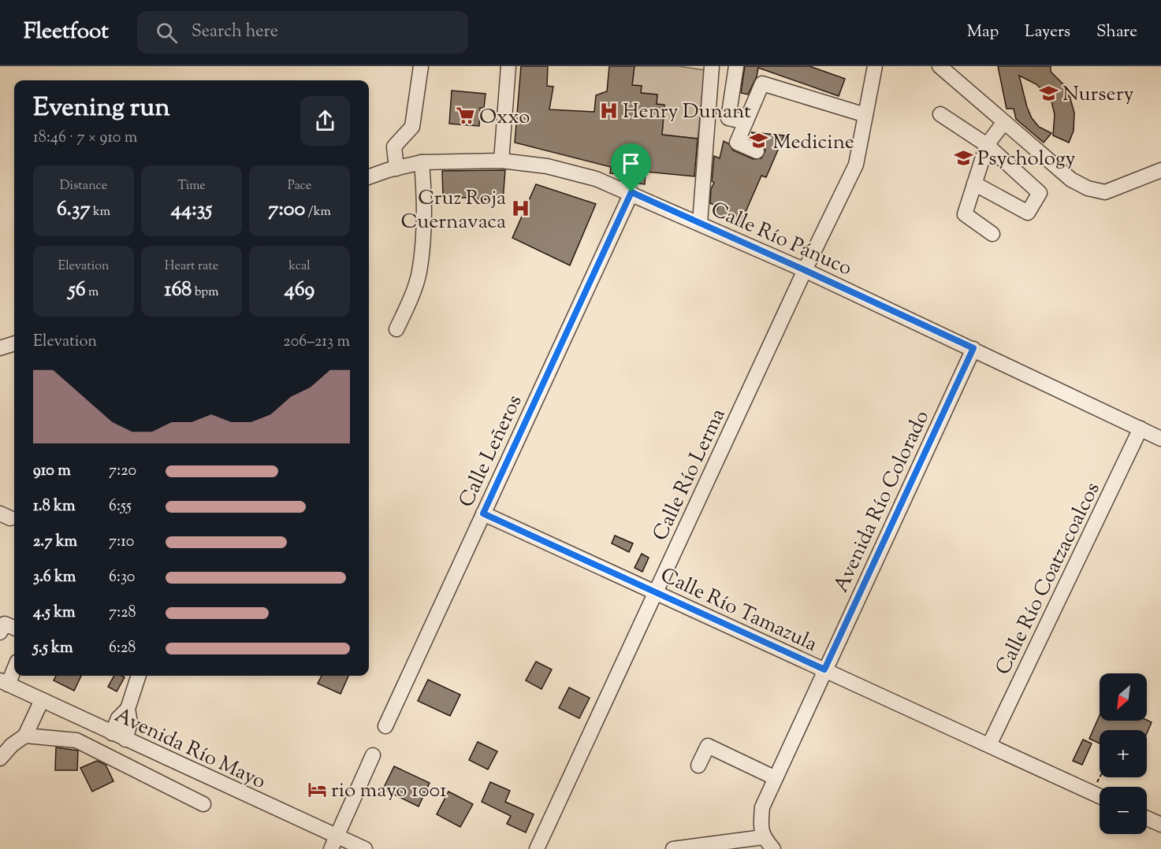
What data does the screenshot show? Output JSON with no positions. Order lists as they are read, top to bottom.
{
  "streets": {
    "street": [
      "Calle Río Pánuco",
      "Calle Leñeros",
      "Calle Río Lerma",
      "Avenida Río Colorado",
      "Calle Río Coatzacoalcos",
      "Calle Río Tamazula",
      "Avenida Río Mayo"
    ]
  },
  "crossings": [
    ["Calle Río Pánuco", "Calle Leñeros"],
    ["Calle Río Pánuco", "Calle Río Lerma"],
    ["Calle Río Pánuco", "Avenida Río Colorado"],
    ["Calle Río Pánuco", "Calle Río Coatzacoalcos"],
    ["Calle Leñeros", "Calle Río Tamazula"],
    ["Calle Río Lerma", "Calle Río Tamazula"],
    ["Avenida Río Colorado", "Calle Río Tamazula"],
    ["Calle Río Coatzacoalcos", "Calle Río Tamazula"]
  ],
  "places": {
    "school or university": ["Nursery", "Medicine", "Psychology"],
    "hospital": ["Henry Dunant", "Cruz Roja Cuernavaca"],
    "supermarket": ["Oxxo"],
    "hotel": ["rio mayo 1001"]
  },
  "north": "bottom left",
  "page": {
    "header": "Fleetfoot",
    "search": "Search here",
    "nav": ["Map", "Layers", "Share"],
    "heading": ["Evening run", "18:46 · 7 × 910 m"],
    "stats": [
      ["Distance", "6.37 km"],
      ["Time", "44:35"],
      ["Pace", "7:00 /km"],
      ["Elevation", "56 m"],
      ["Heart rate", "168 bpm"],
      ["kcal", "469"]
    ],
    "chart": ["Elevation", "206–213 m"],
    "list": [
      {
        "name": "910 m",
        "note": "7:20"
      },
      {
        "name": "1.8 km",
        "note": "6:55"
      },
      {
        "name": "2.7 km",
        "note": "7:10"
      },
      {
        "name": "3.6 km",
        "note": "6:30"
      },
      {
        "name": "4.5 km",
        "note": "7:28"
      },
      {
        "name": "5.5 km",
        "note": "6:28"
      }
    ],
    "map_buttons": ["+", "−"]
  }
}
